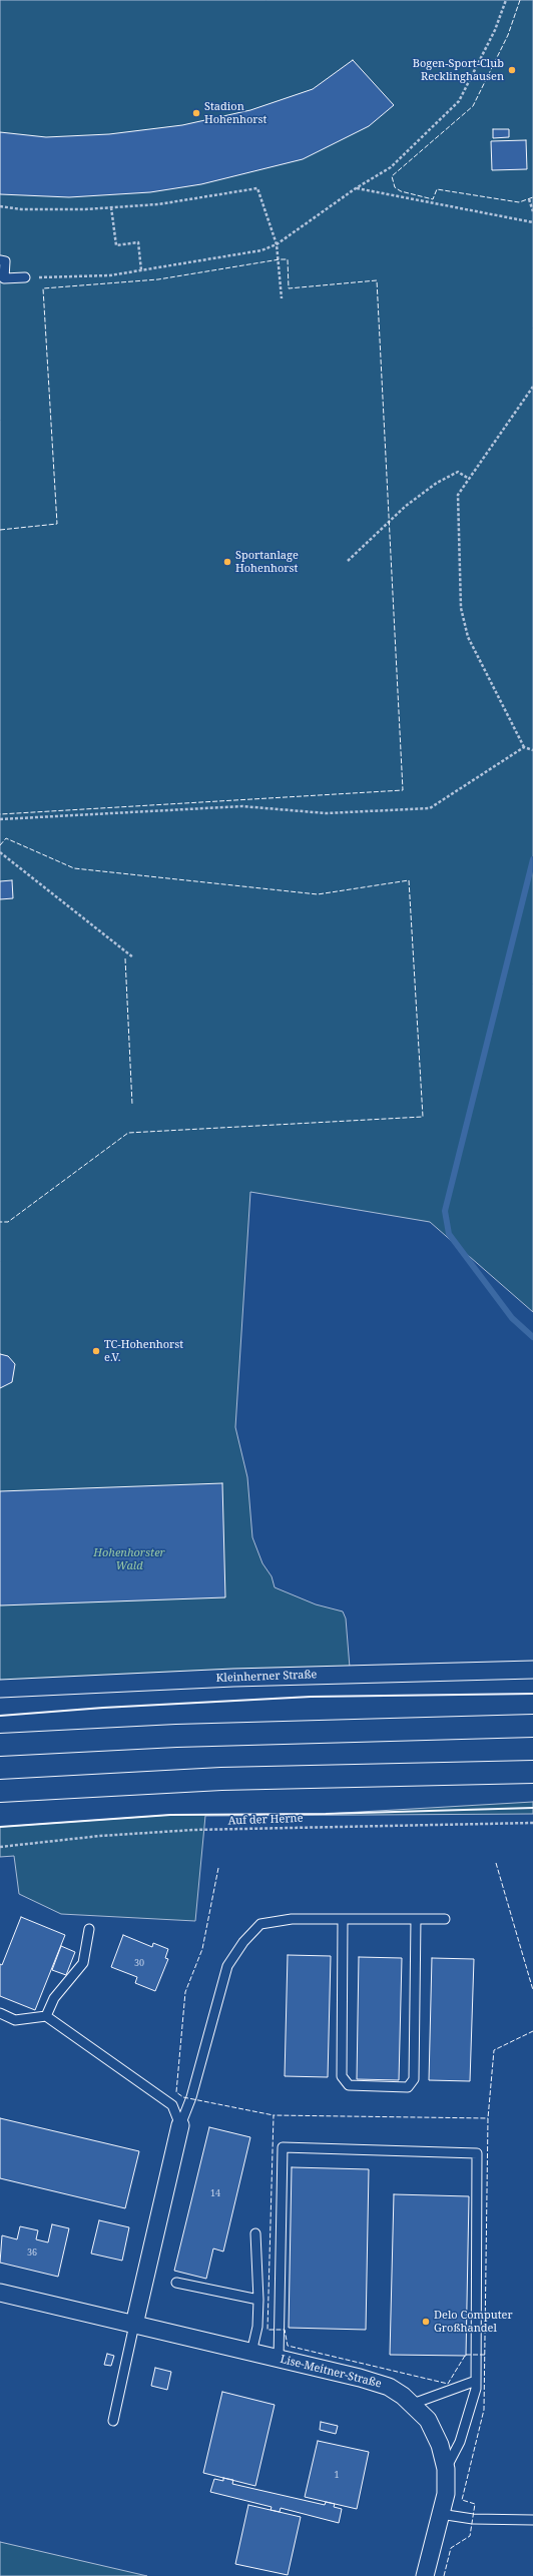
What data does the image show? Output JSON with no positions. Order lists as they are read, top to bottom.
{
  "streets": {
    "street": ["Kleinherner Straße", "Lise-Meitner-Straße"],
    "path": ["Auf der Herne"]
  },
  "parks": ["Hohenhorster Wald"],
  "places": [
    "Bogen-Sport-Club Recklinghausen",
    "Stadion Hohenhorst",
    "Sportanlage Hohenhorst",
    "TC-Hohenhorst e.V.",
    "Delo Computer Großhandel"
  ],
  "house_numbers": [
    "30",
    "14",
    "36",
    "1"
  ]
}
